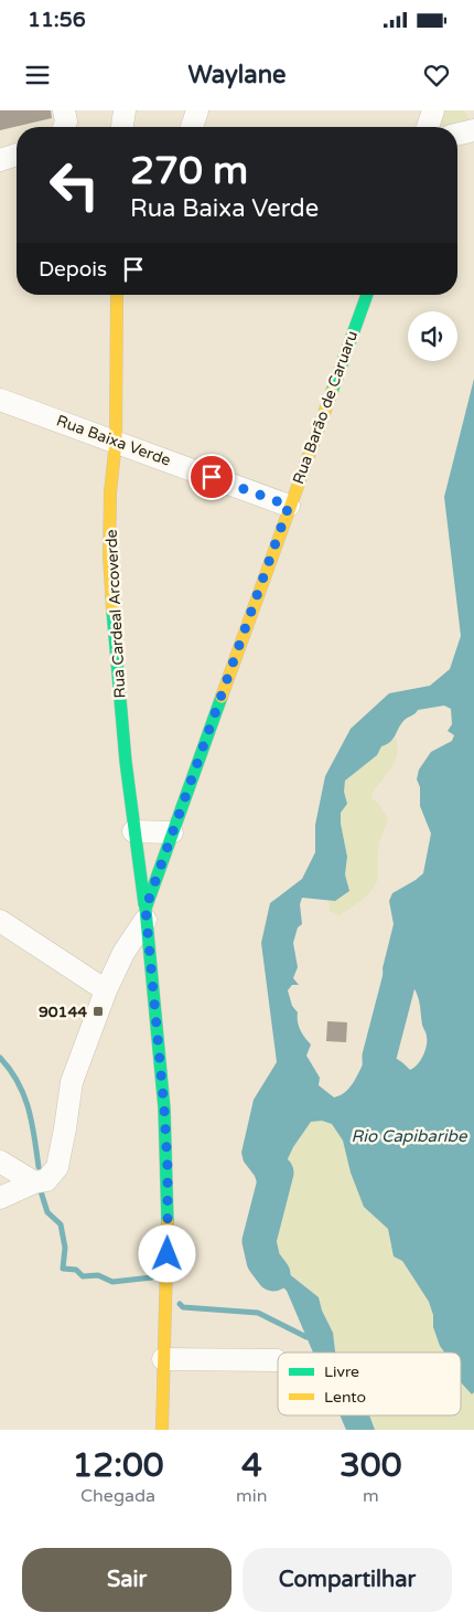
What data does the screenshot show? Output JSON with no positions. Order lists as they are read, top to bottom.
{
  "streets": {
    "street": ["Rua Barão de Caruaru", "Rua Baixa Verde", "Rua Cardeal Arcoverde"]
  },
  "crossings": [
    ["Rua Barão de Caruaru", "Rua Baixa Verde"],
    ["Rua Barão de Caruaru", "Rua Cardeal Arcoverde"],
    ["Rua Baixa Verde", "Rua Cardeal Arcoverde"]
  ],
  "water": ["Rio Capibaribe"],
  "places": {
    "transit": ["90144"]
  },
  "legend": ["Livre", "Lento"],
  "page": {
    "status": "11:56",
    "header": "Waylane",
    "turn": ["270 m", "Rua Baixa Verde"],
    "then": "Depois",
    "eta": [
      "12:00",
      "Chegada",
      "4",
      "min",
      "300",
      "m"
    ],
    "buttons": ["Sair", "Compartilhar"]
  }
}
